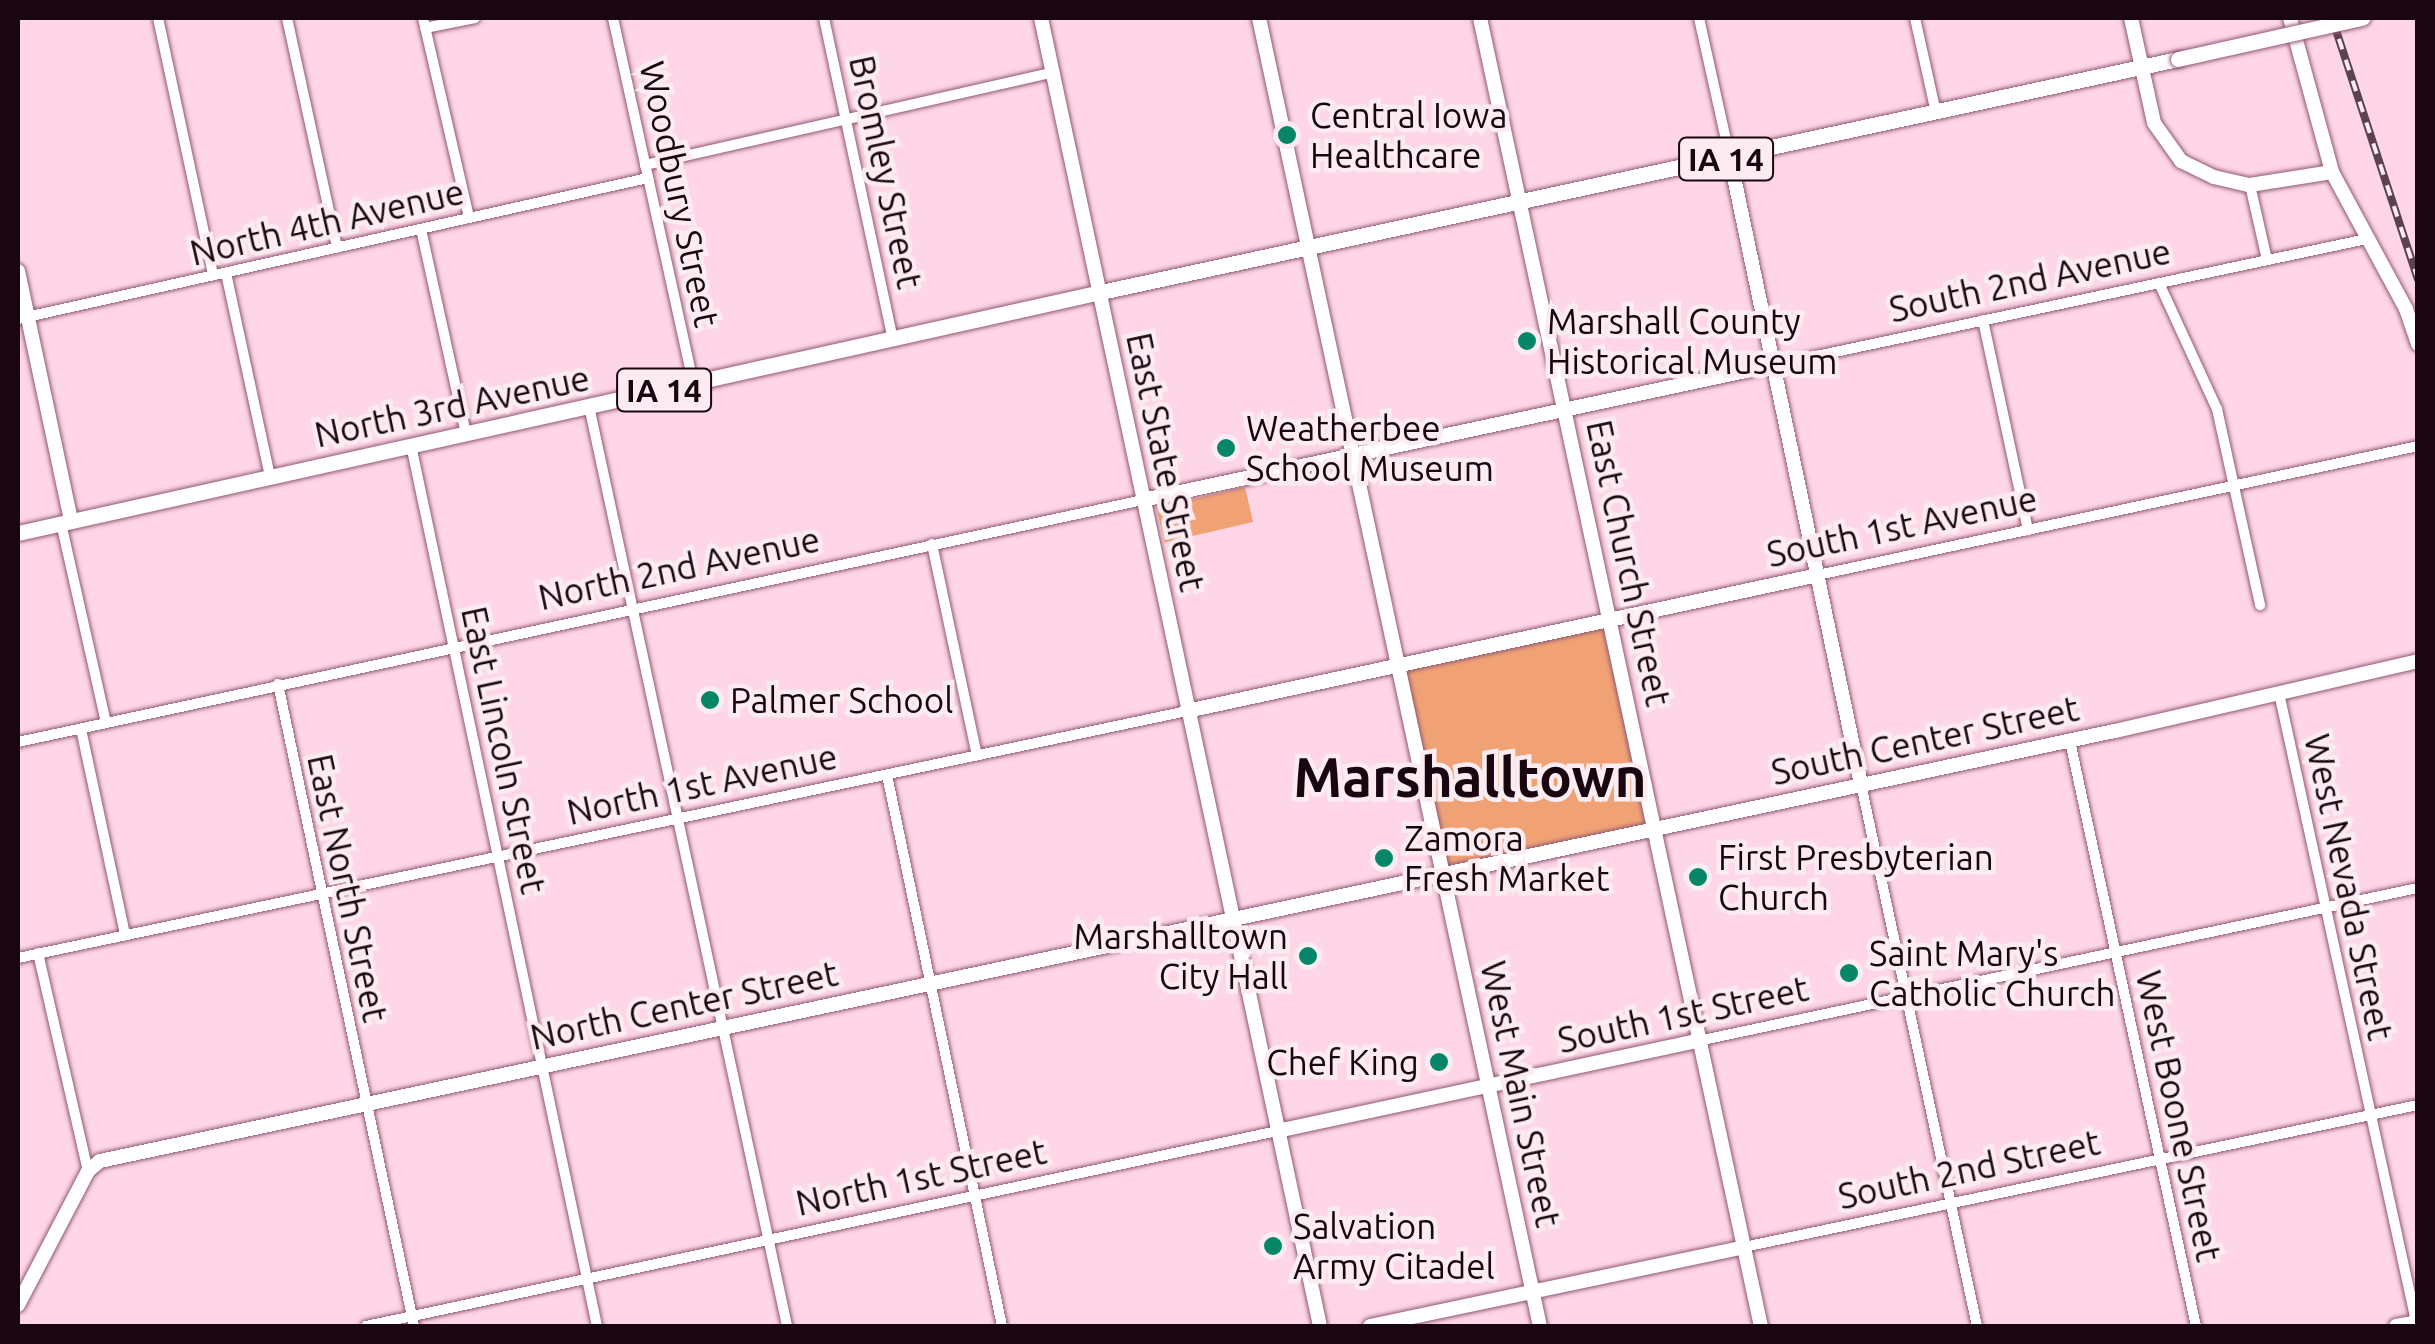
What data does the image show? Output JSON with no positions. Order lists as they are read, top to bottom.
{
  "streets": {
    "main road": ["IA 14", "North 3rd Avenue"],
    "street": [
      "Bromley Street",
      "Woodbury Street",
      "North 4th Avenue",
      "South 2nd Avenue",
      "East State Street",
      "South 1st Avenue",
      "East Church Street",
      "North 2nd Avenue",
      "South Center Street",
      "East Lincoln Street",
      "North 1st Avenue",
      "West Nevada Street",
      "East North Street",
      "North Center Street",
      "South 1st Street",
      "West Main Street",
      "West Boone Street",
      "South 2nd Street",
      "North 1st Street"
    ]
  },
  "crossings": [
    ["IA 14", "North 3rd Avenue"],
    ["IA 14", "East Church Street"],
    ["IA 14", "West Main Street"],
    ["Bromley Street", "North 3rd Avenue"],
    ["Woodbury Street", "North 4th Avenue"],
    ["Woodbury Street", "North 3rd Avenue"],
    ["South 2nd Avenue", "East Church Street"],
    ["South 2nd Avenue", "North 2nd Avenue"],
    ["South 2nd Avenue", "West Main Street"],
    ["North 3rd Avenue", "East State Street"],
    ["North 3rd Avenue", "East Lincoln Street"],
    ["North 3rd Avenue", "West Main Street"],
    ["East State Street", "North 2nd Avenue"],
    ["East State Street", "North 1st Avenue"],
    ["East State Street", "North Center Street"],
    ["East State Street", "North 1st Street"],
    ["South 1st Avenue", "East Church Street"],
    ["South 1st Avenue", "North 1st Avenue"],
    ["South 1st Avenue", "West Main Street"],
    ["East Church Street", "South Center Street"],
    ["East Church Street", "South 1st Street"],
    ["East Church Street", "South 2nd Street"],
    ["North 2nd Avenue", "East Lincoln Street"],
    ["North 2nd Avenue", "East North Street"],
    ["North 2nd Avenue", "West Main Street"],
    ["South Center Street", "North Center Street"],
    ["South Center Street", "West Main Street"],
    ["South Center Street", "West Boone Street"],
    ["East Lincoln Street", "North 1st Avenue"],
    ["East Lincoln Street", "North Center Street"],
    ["East Lincoln Street", "North 1st Street"],
    ["North 1st Avenue", "East North Street"],
    ["North 1st Avenue", "West Main Street"],
    ["West Nevada Street", "South 1st Street"],
    ["West Nevada Street", "South 2nd Street"],
    ["East North Street", "North Center Street"],
    ["East North Street", "North 1st Street"],
    ["North Center Street", "West Main Street"],
    ["South 1st Street", "West Main Street"],
    ["South 1st Street", "West Boone Street"],
    ["South 1st Street", "North 1st Street"],
    ["West Main Street", "South 2nd Street"],
    ["West Main Street", "North 1st Street"],
    ["West Boone Street", "South 2nd Street"]
  ],
  "districts": ["Marshalltown"],
  "places": [
    "Central Iowa Healthcare",
    "Marshall County Historical Museum",
    "Weatherbee School Museum",
    "Palmer School",
    "Zamora Fresh Market",
    "First Presbyterian Church",
    "Marshalltown City Hall",
    "Saint Mary's Catholic Church",
    "Chef King",
    "Salvation Army Citadel"
  ]
}
